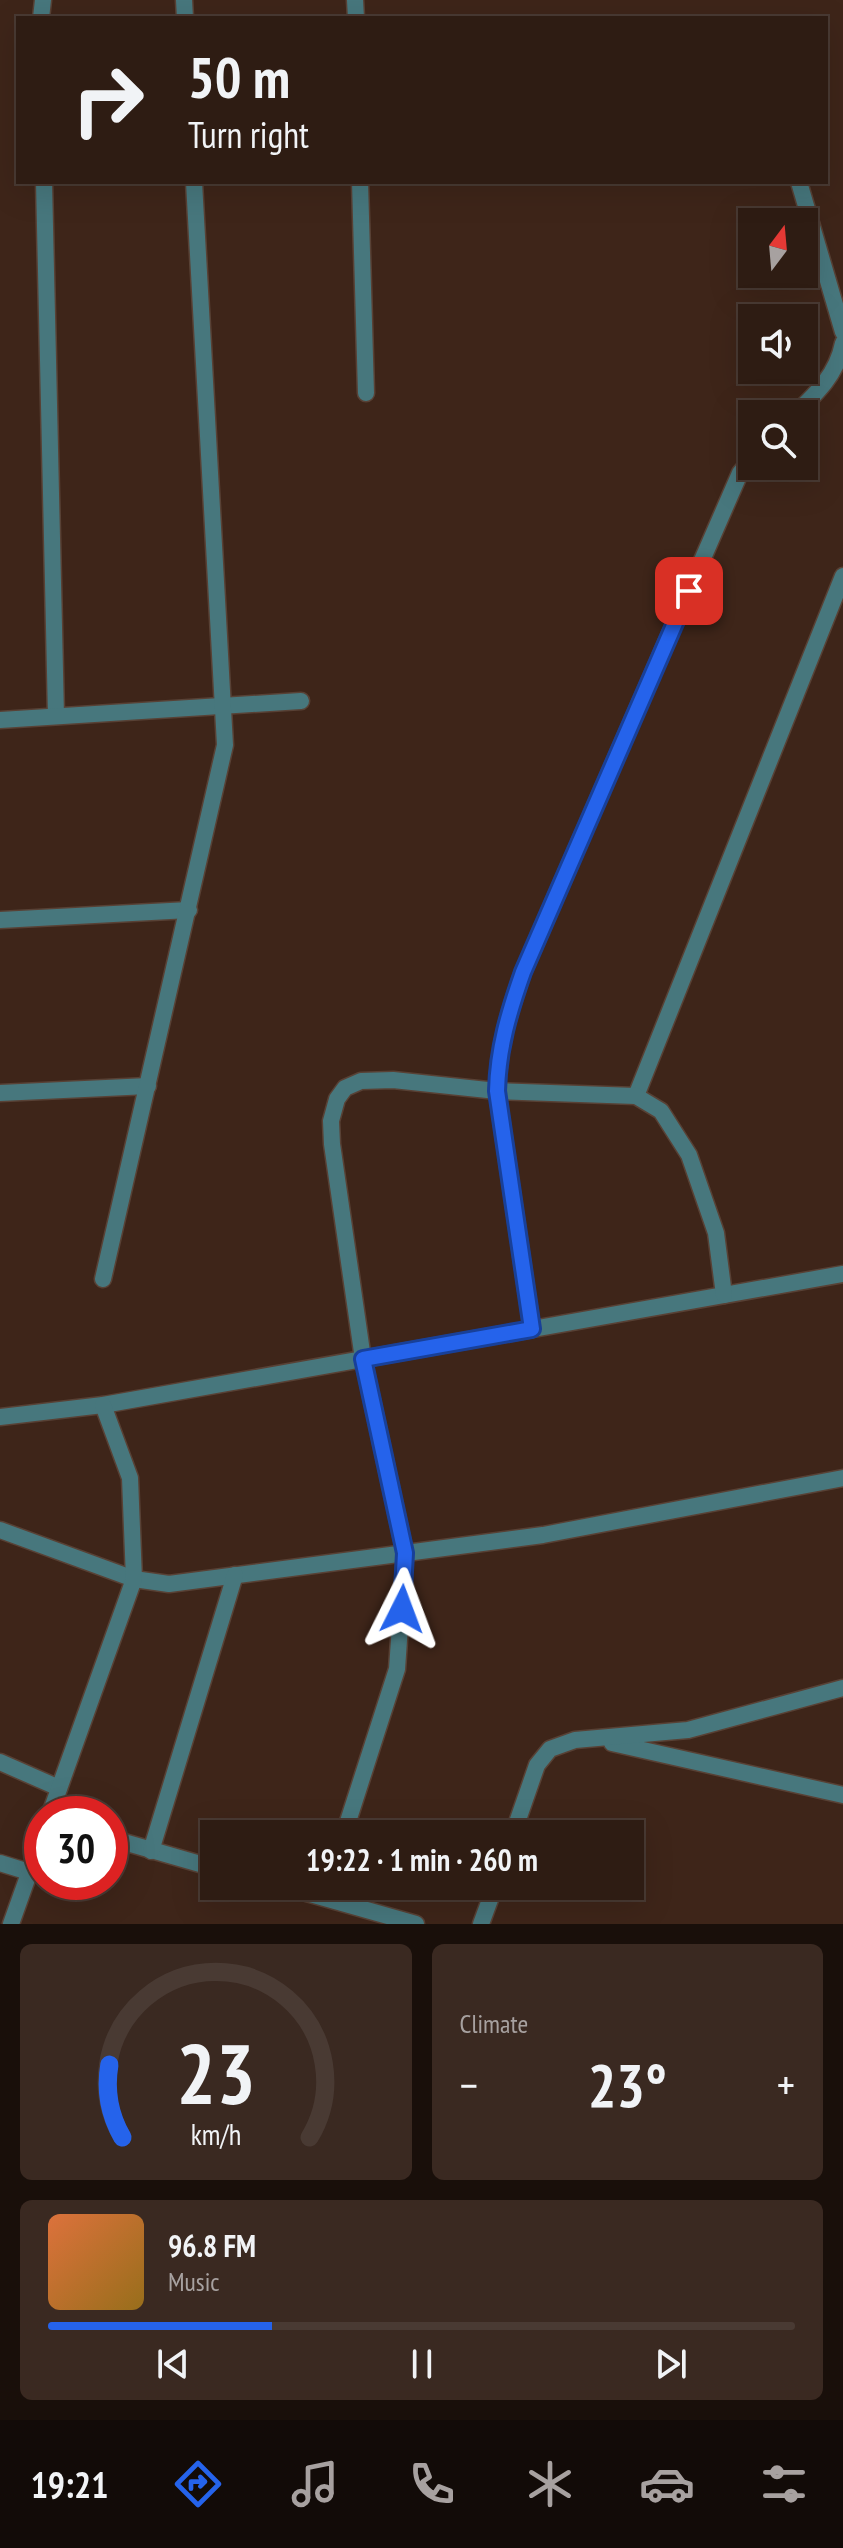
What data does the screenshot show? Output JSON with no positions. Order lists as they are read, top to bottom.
{
  "north": "top",
  "page": {
    "turn": ["50 m", "Turn right"],
    "limit": "30",
    "trip": "19:22 · 1 min · 260 m",
    "tile": "Climate",
    "heat": ["−", "23°", "+"],
    "song": ["96.8 FM", "Music"],
    "tabs": "19:21",
    "gauge": ["23", "km/h"]
  }
}
